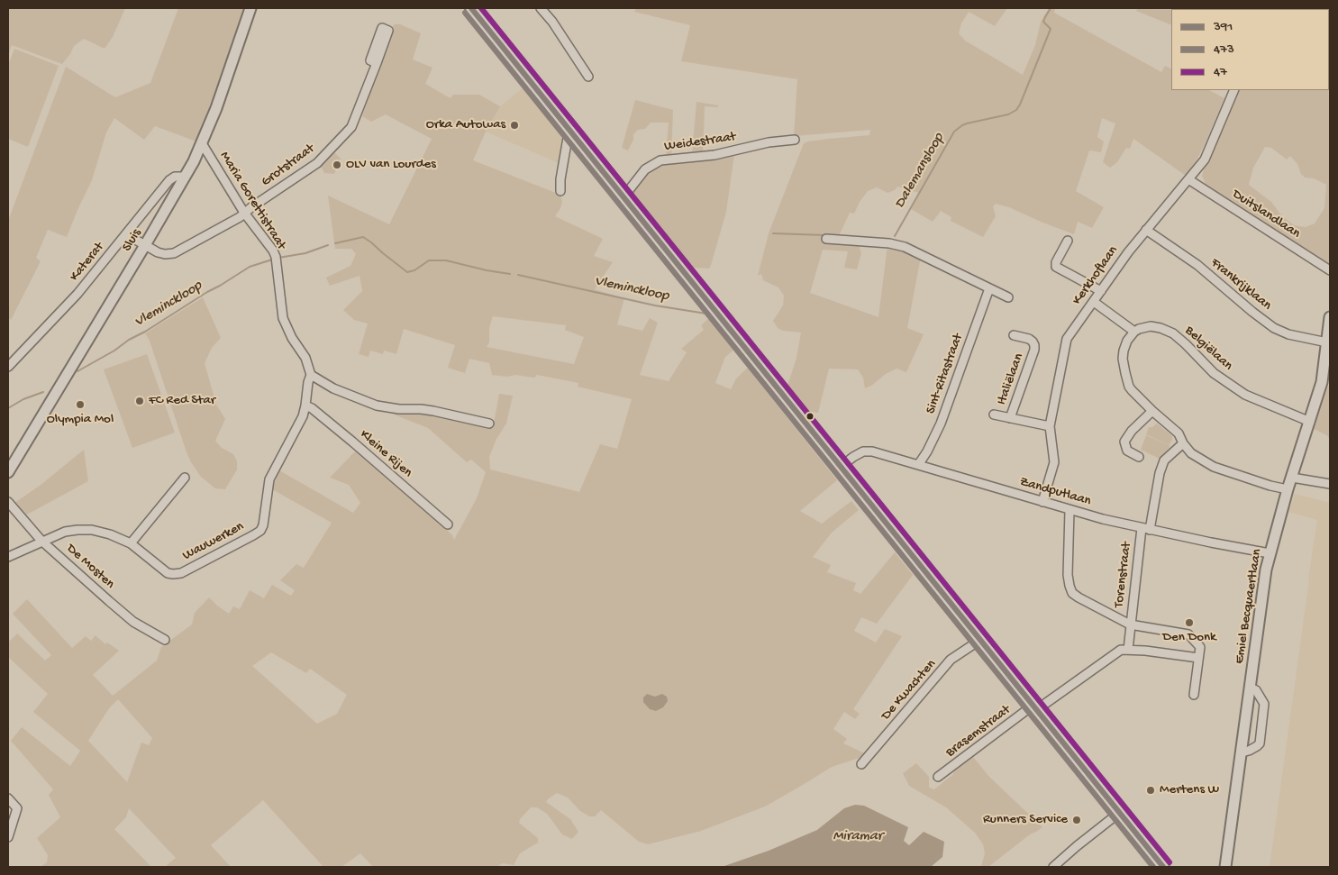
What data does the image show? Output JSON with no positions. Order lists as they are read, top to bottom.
{
  "streets": {
    "street": [
      "Weidestraat",
      "Grotstraat",
      "Maria Gorettistraat",
      "Duitslandlaan",
      "Sluis",
      "Katerat",
      "Kerkhoflaan",
      "Frankrijklaan",
      "Belgiëlaan",
      "Sint-Ritastraat",
      "Italiëlaan",
      "Kleine Rijen",
      "Zandputlaan",
      "Wauwerken",
      "De Mosten",
      "Torenstraat",
      "Emiel Becquaertlaan",
      "De Kwachten",
      "Brasemstraat"
    ]
  },
  "crossings": [
    ["Grotstraat", "Maria Gorettistraat"],
    ["Grotstraat", "Sluis"],
    ["Grotstraat", "Katerat"],
    ["Maria Gorettistraat", "Sluis"],
    ["Maria Gorettistraat", "Wauwerken"],
    ["Duitslandlaan", "Kerkhoflaan"],
    ["Sluis", "Katerat"],
    ["Kerkhoflaan", "Frankrijklaan"],
    ["Kerkhoflaan", "Italiëlaan"],
    ["Kerkhoflaan", "Zandputlaan"],
    ["Frankrijklaan", "Emiel Becquaertlaan"],
    ["Belgiëlaan", "Emiel Becquaertlaan"],
    ["Sint-Ritastraat", "Zandputlaan"],
    ["Kleine Rijen", "Wauwerken"],
    ["Zandputlaan", "Torenstraat"],
    ["Zandputlaan", "Emiel Becquaertlaan"],
    ["Wauwerken", "De Mosten"],
    ["Torenstraat", "Brasemstraat"]
  ],
  "water": ["Dalemansloop", "Vleminckloop", "Miramar"],
  "places": [
    "Orka Autowas",
    "OLV van Lourdes",
    "FC Red Star",
    "Olympia Mol",
    "Den Donk",
    "Mertens W",
    "Runners Service"
  ],
  "lines": ["transit line 391", "transit line 47", "transit line 473"],
  "legend": ["391", "473", "47"]
}
